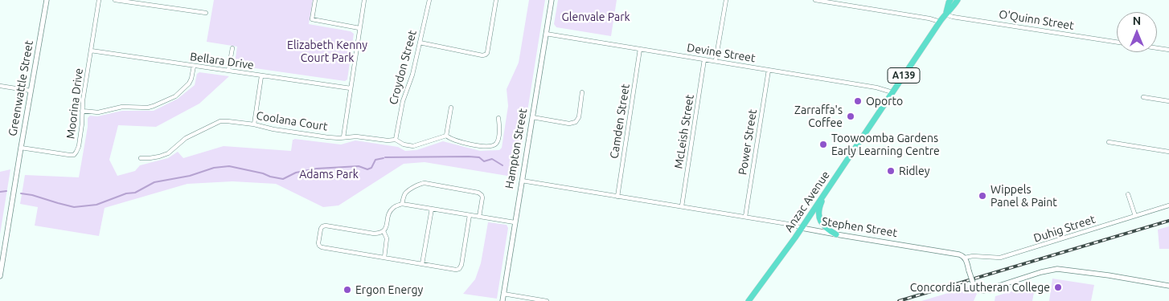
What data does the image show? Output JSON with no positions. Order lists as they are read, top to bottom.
{
  "streets": {
    "highway": ["A139", "Anzac Avenue"],
    "street": [
      "O'Quinn Street",
      "Devine Street",
      "Bellara Drive",
      "Croydon Street",
      "Greenwattle Street",
      "Moorina Drive",
      "Coolana Court",
      "Camden Street",
      "McLeish Street",
      "Power Street",
      "Hampton Street",
      "Stephen Street",
      "Duhig Street"
    ]
  },
  "crossings": [
    ["O'Quinn Street", "Anzac Avenue"],
    ["Devine Street", "Camden Street"],
    ["Devine Street", "McLeish Street"],
    ["Devine Street", "Power Street"],
    ["Devine Street", "Hampton Street"],
    ["Devine Street", "Anzac Avenue"],
    ["Bellara Drive", "Moorina Drive"],
    ["Croydon Street", "Coolana Court"],
    ["Greenwattle Street", "Moorina Drive"],
    ["Camden Street", "Stephen Street"],
    ["McLeish Street", "Stephen Street"],
    ["Power Street", "Stephen Street"],
    ["Hampton Street", "Stephen Street"],
    ["Anzac Avenue", "Stephen Street"],
    ["Stephen Street", "Duhig Street"]
  ],
  "parks": ["Glenvale Park", "Elizabeth Kenny Court Park", "Adams Park"],
  "places": [
    "Oporto",
    "Zarraffa's Coffee",
    "Toowoomba Gardens Early Learning Centre",
    "Ridley",
    "Wippels Panel & Paint",
    "Concordia Lutheran College",
    "Ergon Energy"
  ],
  "north": "top"
}
